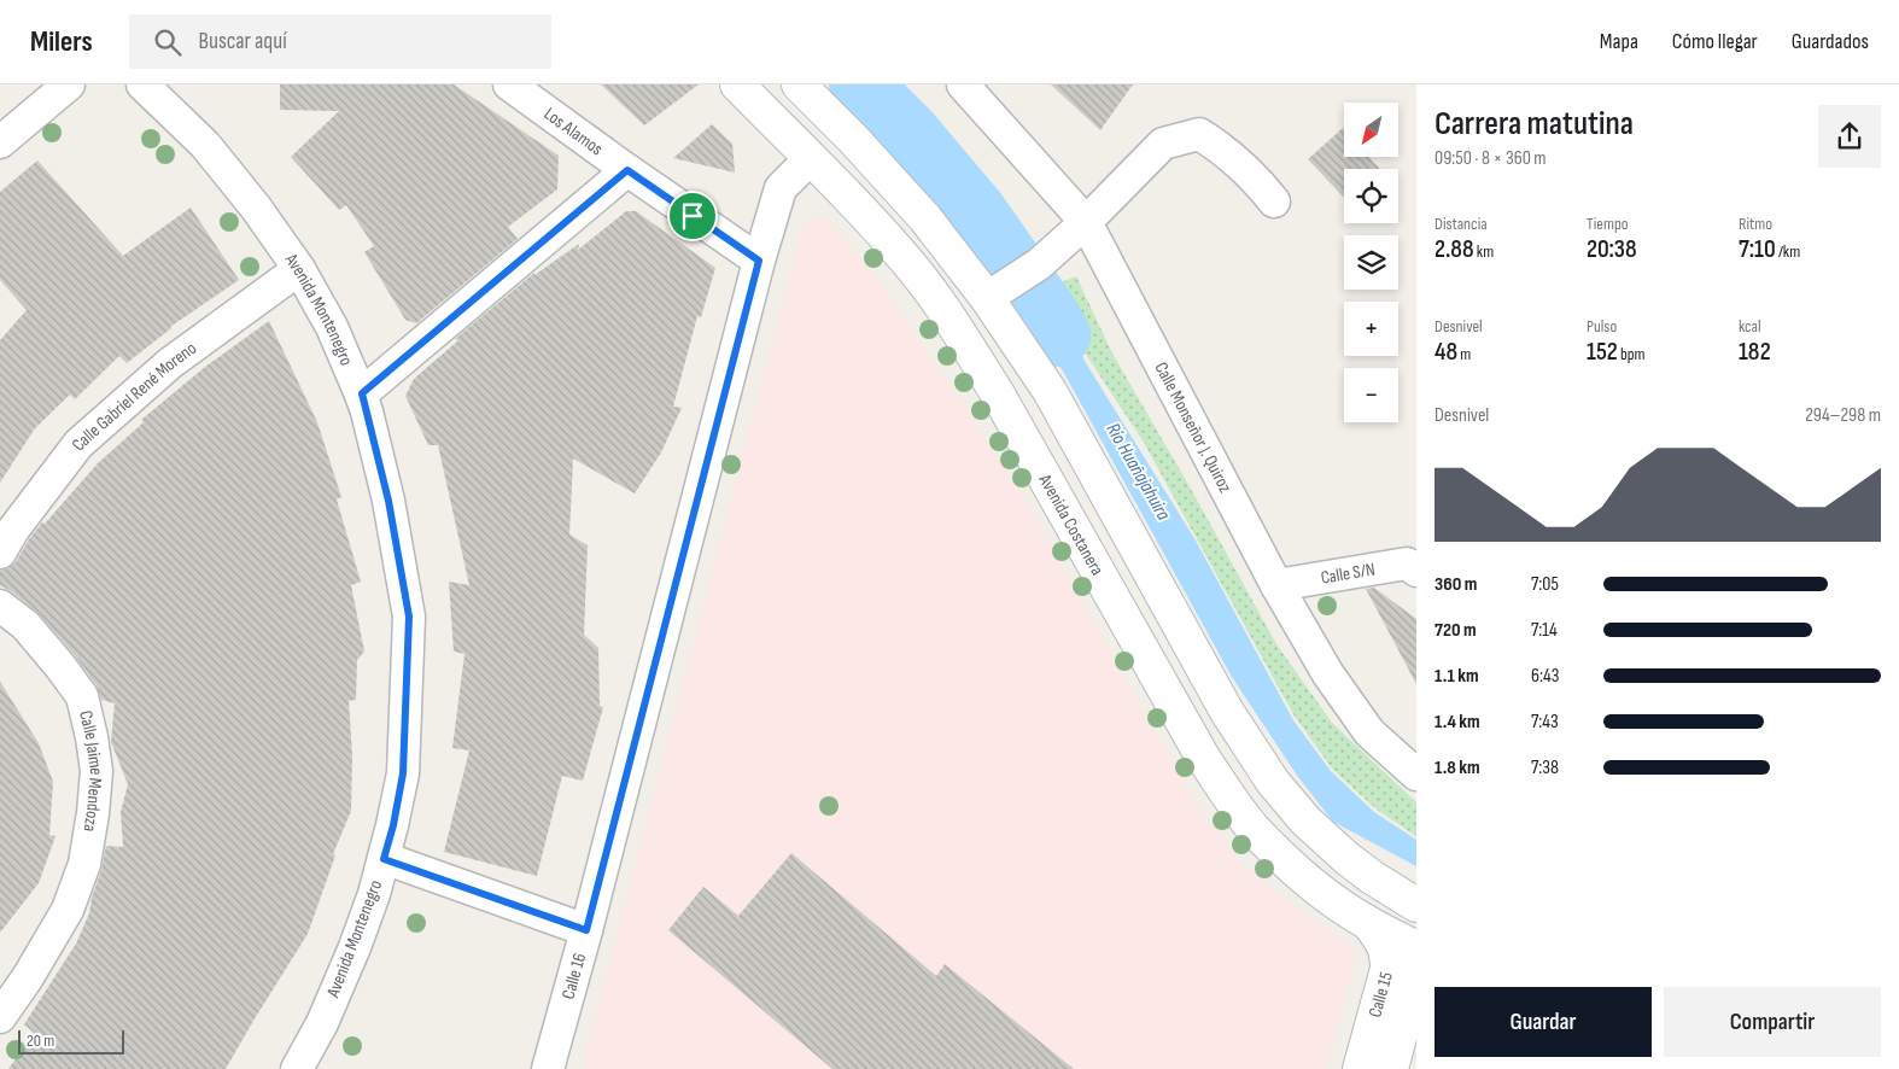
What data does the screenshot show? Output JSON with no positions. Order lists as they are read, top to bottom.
{
  "streets": {
    "main road": ["Avenida Costanera", "Calle 15"],
    "street": [
      "Los Alamos",
      "Avenida Montenegro",
      "Calle Gabriel René Moreno",
      "Calle Monseñor J. Quiroz",
      "Calle S/N",
      "Calle Jaime Mendoza",
      "Calle 16"
    ]
  },
  "crossings": [
    ["Los Alamos", "Calle 16"],
    ["Avenida Montenegro", "Calle Gabriel René Moreno"],
    ["Calle Monseñor J. Quiroz", "Calle S/N"],
    ["Avenida Costanera", "Calle 16"],
    ["Avenida Costanera", "Calle 15"]
  ],
  "water": ["Río Huañajahuira"],
  "scale_bar": "20 m",
  "north": "bottom left",
  "page": {
    "header": "Milers",
    "search": "Buscar aquí",
    "nav": ["Mapa", "Cómo llegar", "Guardados"],
    "heading": ["Carrera matutina", "09:50 · 8 × 360 m"],
    "map_buttons": ["+", "−"],
    "stats": [
      ["Distancia", "2.88 km"],
      ["Tiempo", "20:38"],
      ["Ritmo", "7:10 /km"],
      ["Desnivel", "48 m"],
      ["Pulso", "152 bpm"],
      ["kcal", "182"]
    ],
    "chart": ["Desnivel", "294–298 m"],
    "list": [
      {
        "name": "360 m",
        "note": "7:05"
      },
      {
        "name": "720 m",
        "note": "7:14"
      },
      {
        "name": "1.1 km",
        "note": "6:43"
      },
      {
        "name": "1.4 km",
        "note": "7:43"
      },
      {
        "name": "1.8 km",
        "note": "7:38"
      }
    ],
    "buttons": ["Guardar", "Compartir"],
    "scale": "20 m"
  }
}
